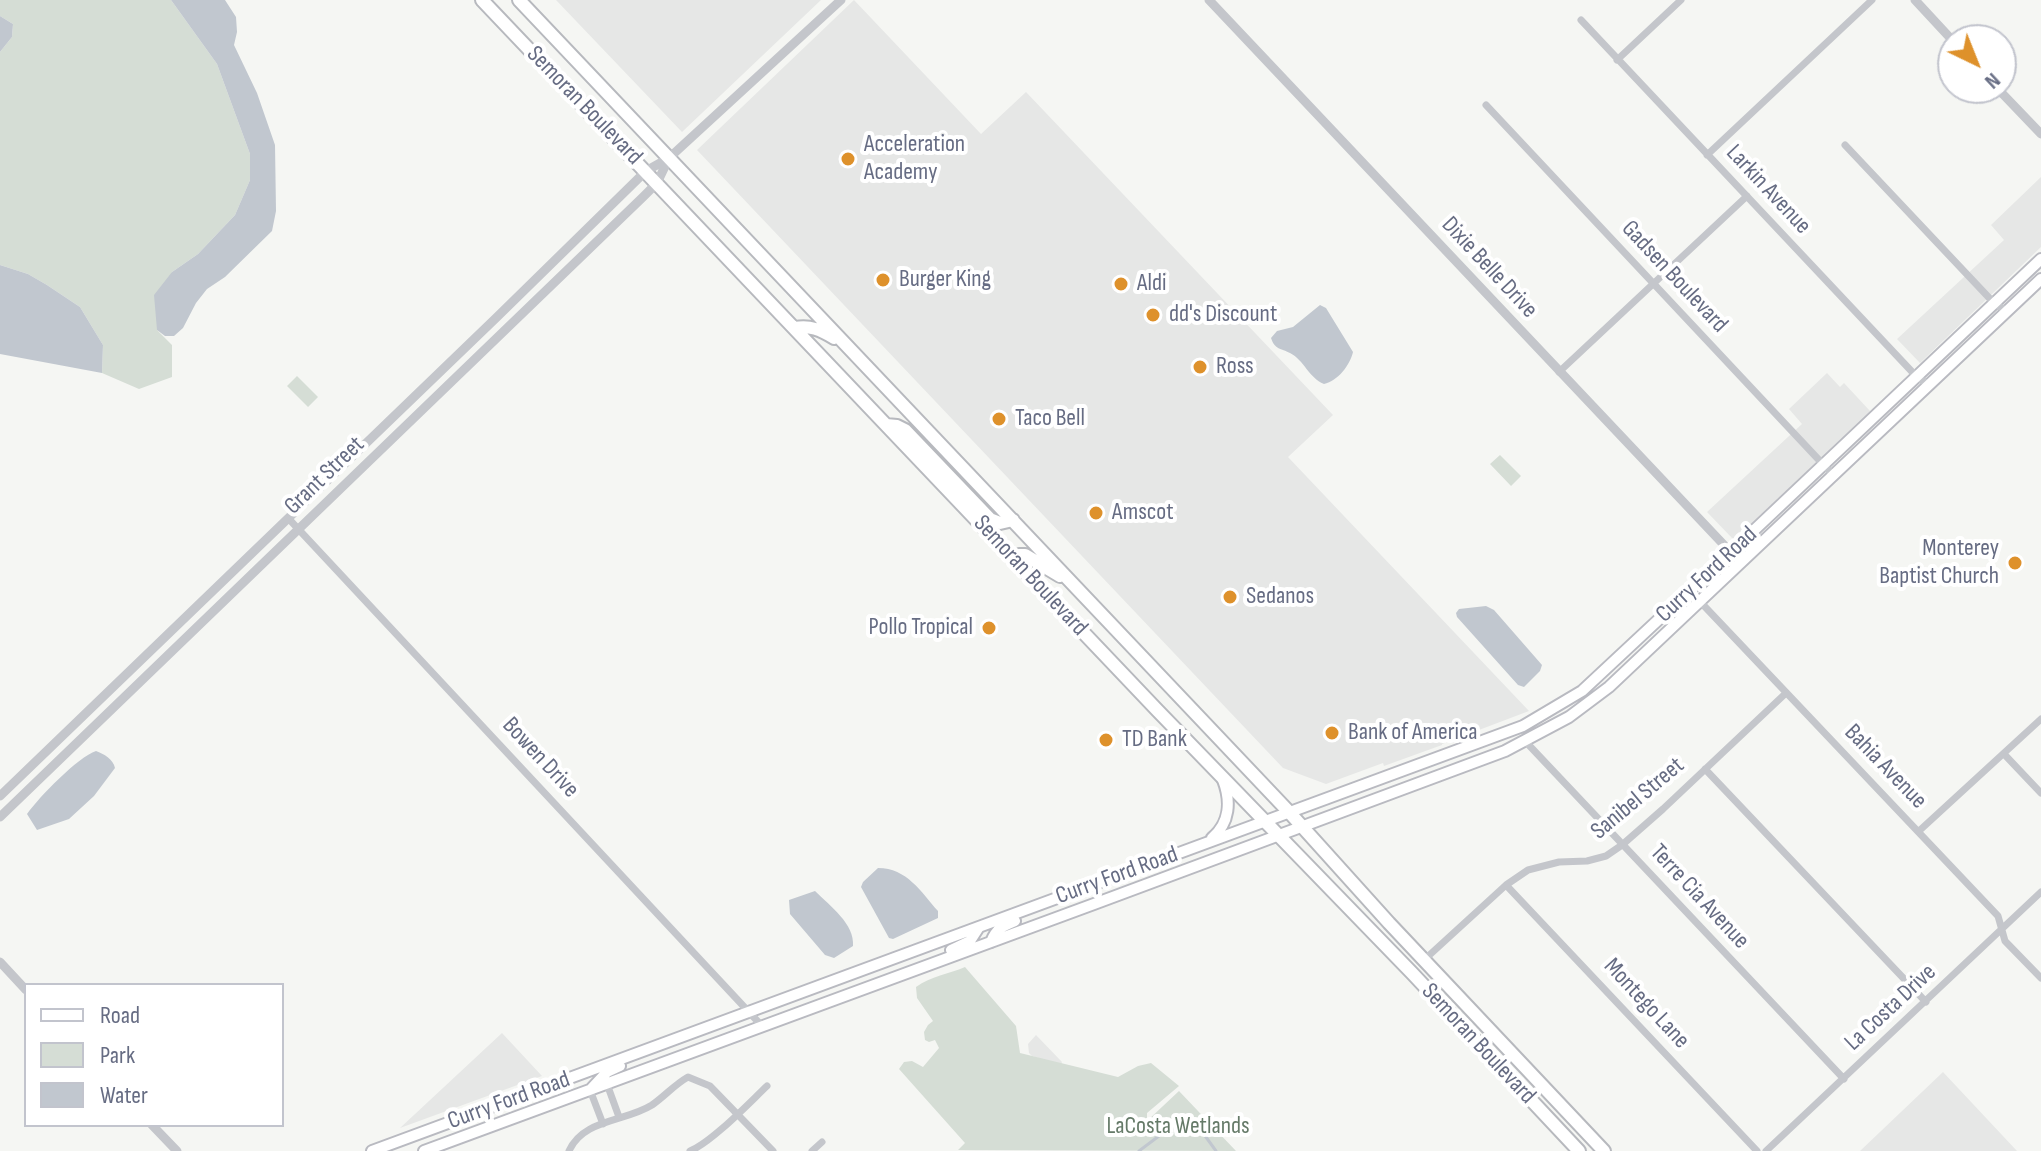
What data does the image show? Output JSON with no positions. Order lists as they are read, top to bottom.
{
  "streets": {
    "main road": ["Semoran Boulevard", "Curry Ford Road"],
    "street": [
      "Larkin Avenue",
      "Dixie Belle Drive",
      "Gadsen Boulevard",
      "Grant Street",
      "Bowen Drive",
      "Bahia Avenue",
      "Sanibel Street",
      "Terre Cia Avenue",
      "Montego Lane",
      "La Costa Drive"
    ]
  },
  "crossings": [
    ["Semoran Boulevard", "Grant Street"],
    ["Semoran Boulevard", "Curry Ford Road"],
    ["Semoran Boulevard", "Sanibel Street"],
    ["Larkin Avenue", "Curry Ford Road"],
    ["Dixie Belle Drive", "Curry Ford Road"],
    ["Gadsen Boulevard", "Curry Ford Road"],
    ["Grant Street", "Bowen Drive"],
    ["Curry Ford Road", "Bowen Drive"],
    ["Curry Ford Road", "Bahia Avenue"],
    ["Curry Ford Road", "Terre Cia Avenue"],
    ["Bahia Avenue", "Sanibel Street"],
    ["Bahia Avenue", "La Costa Drive"],
    ["Sanibel Street", "Terre Cia Avenue"],
    ["Sanibel Street", "Montego Lane"],
    ["Terre Cia Avenue", "La Costa Drive"]
  ],
  "parks": ["LaCosta Wetlands"],
  "places": [
    "Acceleration Academy",
    "Burger King",
    "Aldi",
    "dd's Discount",
    "Ross",
    "Taco Bell",
    "Amscot",
    "Monterey Baptist Church",
    "Sedanos",
    "Pollo Tropical",
    "Bank of America",
    "TD Bank"
  ],
  "legend": ["Road", "Park", "Water"],
  "north": "bottom right"
}
